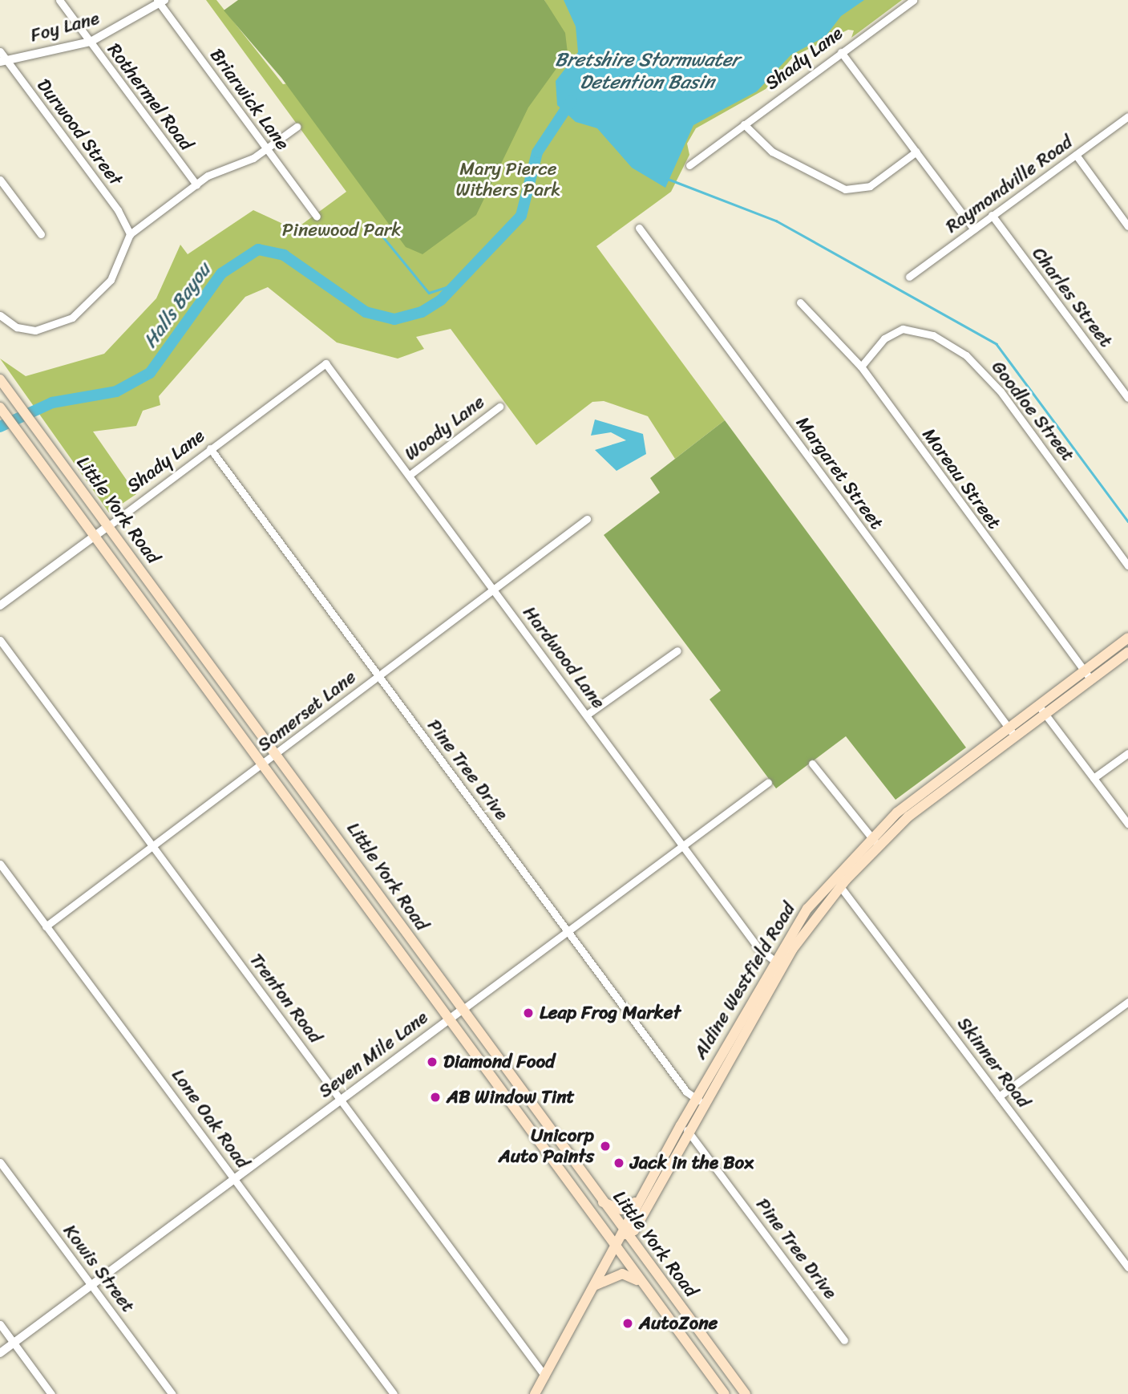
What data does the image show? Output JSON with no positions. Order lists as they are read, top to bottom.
{
  "streets": {
    "main road": ["Little York Road", "Aldine Westfield Road"],
    "street": [
      "Foy Lane",
      "Shady Lane",
      "Rothermel Road",
      "Briarwick Lane",
      "Durwood Street",
      "Raymondville Road",
      "Charles Street",
      "Goodloe Street",
      "Woody Lane",
      "Margaret Street",
      "Moreau Street",
      "Hardwood Lane",
      "Somerset Lane",
      "Pine Tree Drive",
      "Trenton Road",
      "Seven Mile Lane",
      "Skinner Road",
      "Lone Oak Road",
      "Kowis Street"
    ]
  },
  "crossings": [
    ["Foy Lane", "Rothermel Road"],
    ["Foy Lane", "Briarwick Lane"],
    ["Foy Lane", "Durwood Street"],
    ["Shady Lane", "Little York Road"],
    ["Shady Lane", "Hardwood Lane"],
    ["Shady Lane", "Pine Tree Drive"],
    ["Raymondville Road", "Charles Street"],
    ["Goodloe Street", "Moreau Street"],
    ["Woody Lane", "Hardwood Lane"],
    ["Margaret Street", "Aldine Westfield Road"],
    ["Moreau Street", "Aldine Westfield Road"],
    ["Little York Road", "Somerset Lane"],
    ["Little York Road", "Aldine Westfield Road"],
    ["Little York Road", "Seven Mile Lane"],
    ["Hardwood Lane", "Somerset Lane"],
    ["Hardwood Lane", "Aldine Westfield Road"],
    ["Hardwood Lane", "Seven Mile Lane"],
    ["Somerset Lane", "Pine Tree Drive"],
    ["Somerset Lane", "Trenton Road"],
    ["Somerset Lane", "Lone Oak Road"],
    ["Pine Tree Drive", "Aldine Westfield Road"],
    ["Pine Tree Drive", "Seven Mile Lane"],
    ["Aldine Westfield Road", "Trenton Road"],
    ["Aldine Westfield Road", "Skinner Road"],
    ["Trenton Road", "Seven Mile Lane"],
    ["Seven Mile Lane", "Lone Oak Road"],
    ["Seven Mile Lane", "Kowis Street"]
  ],
  "water": ["Bretshire Stormwater Detention Basin", "Halls Bayou"],
  "parks": ["Mary Pierce Withers Park", "Pinewood Park"],
  "places": [
    "Leap Frog Market",
    "Diamond Food",
    "AB Window Tint",
    "Unicorp Auto Paints",
    "Jack in the Box",
    "AutoZone"
  ]
}
